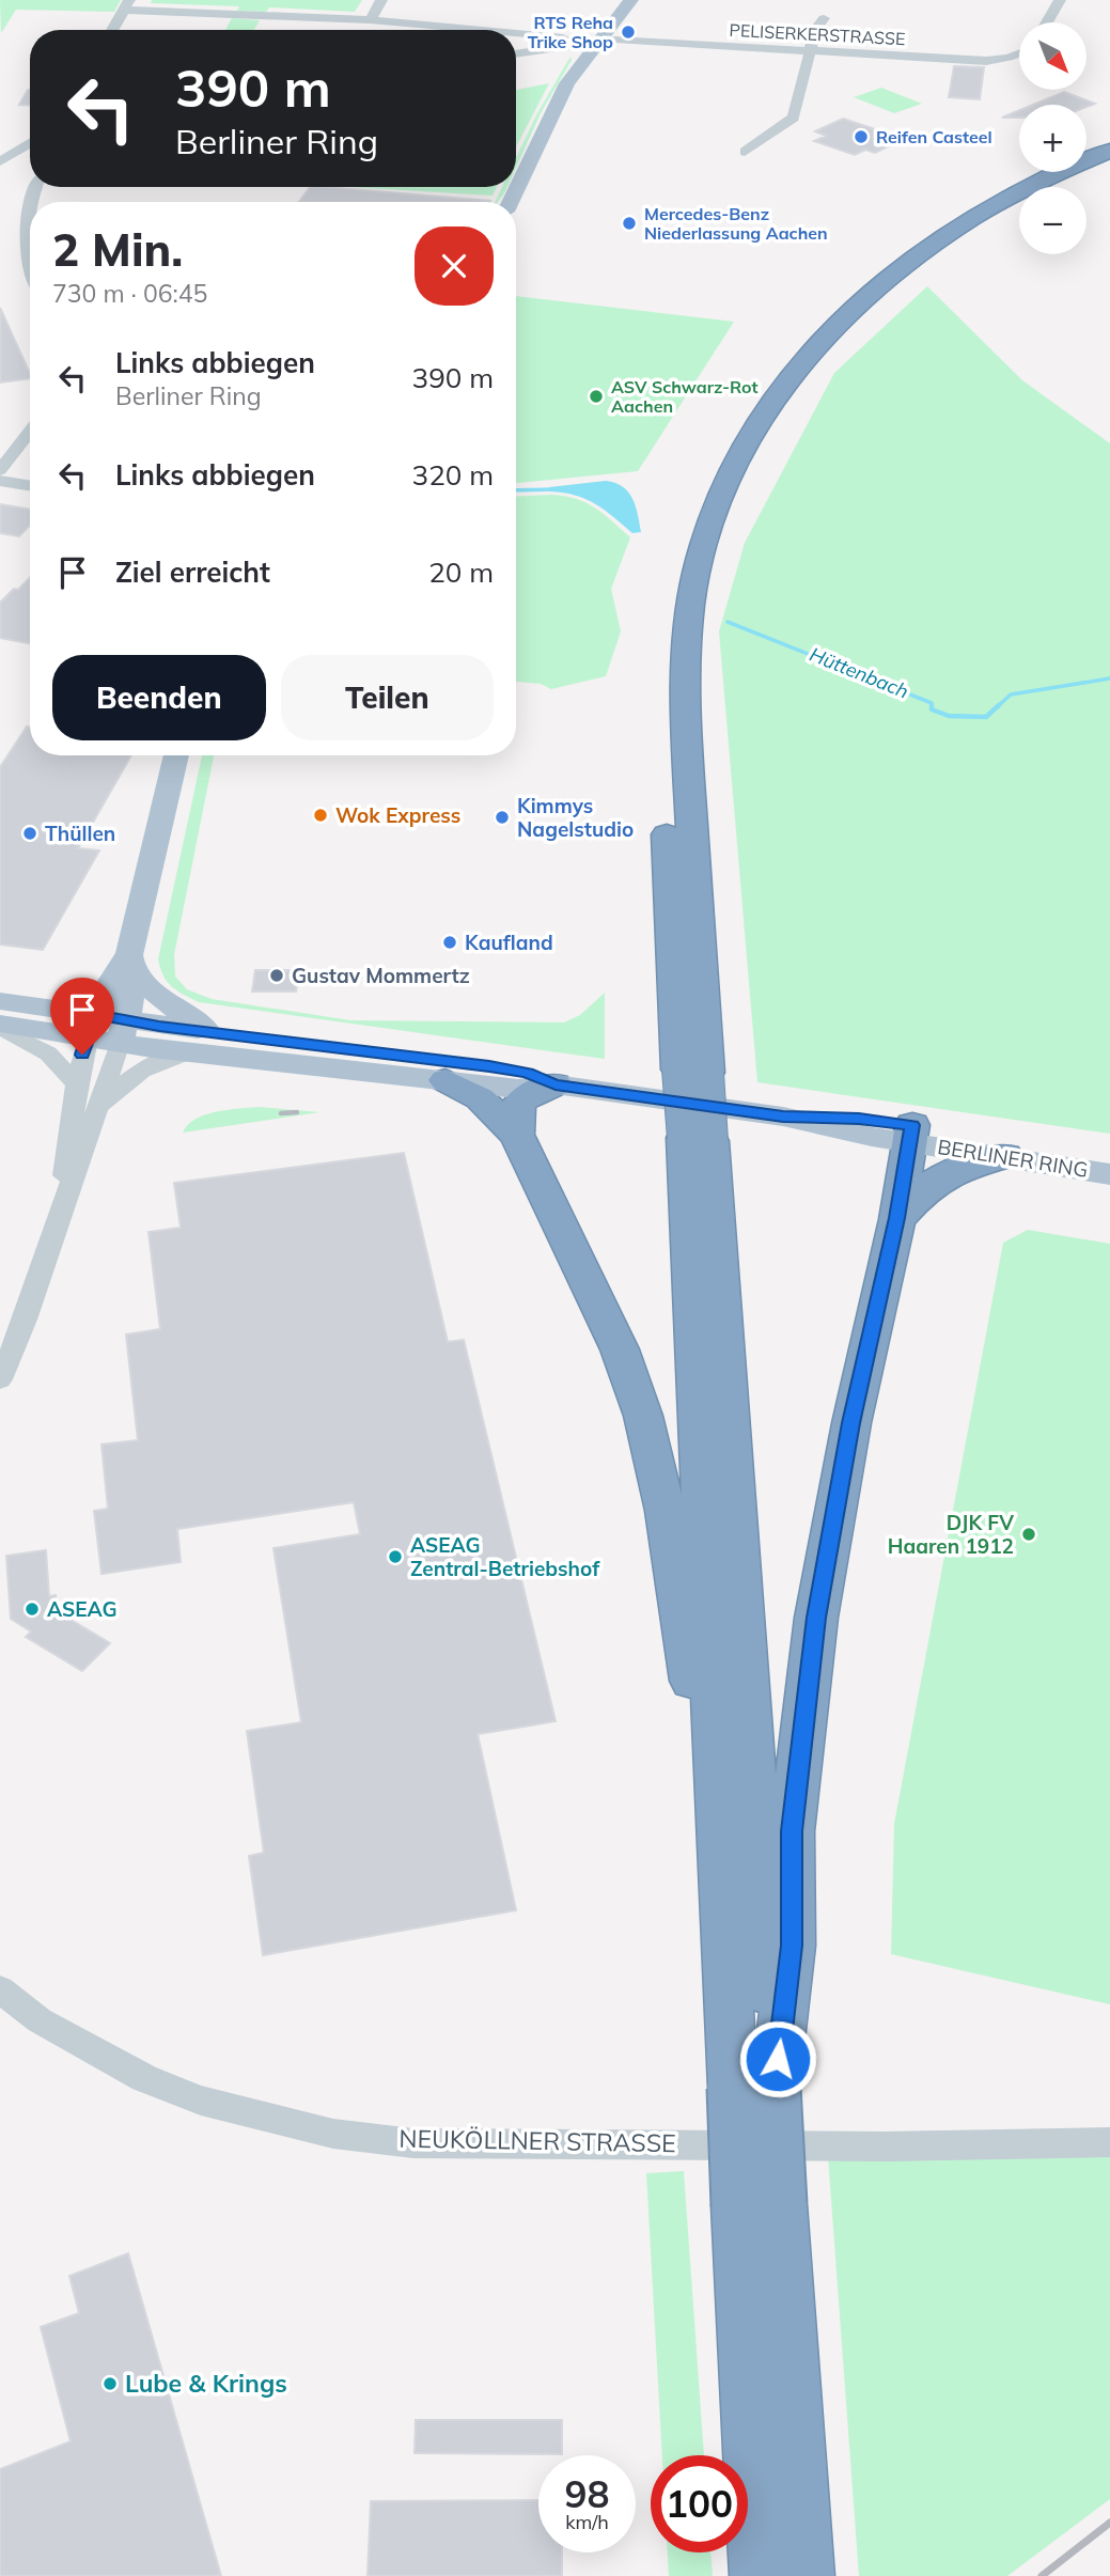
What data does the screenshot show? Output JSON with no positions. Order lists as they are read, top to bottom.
{
  "streets": {
    "main road": ["BERLINER RING"],
    "street": ["PELISERKERSTRASSE", "NEUKÖLLNER STRASSE"]
  },
  "water": ["Hüttenbach"],
  "places": [
    "RTS Reha Trike Shop",
    "Reifen Casteel",
    "Mercedes-Benz Niederlassung Aachen",
    "ASV Schwarz-Rot Aachen",
    "Wok Express",
    "Kimmys Nagelstudio",
    "Thüllen",
    "Kaufland",
    "Gustav Mommertz",
    "DJK FV Haaren 1912",
    "ASEAG Zentral-Betriebshof",
    "ASEAG",
    "Lube & Krings"
  ],
  "north": "bottom right",
  "page": {
    "map_buttons": ["+", "−"],
    "turn": ["390 m", "Berliner Ring"],
    "heading": ["2 Min.", "730 m · 06:45"],
    "list": [
      {
        "name": "Links abbiegen",
        "note": "Berliner Ring",
        "value": "390 m"
      },
      {
        "name": "Links abbiegen",
        "value": "320 m"
      },
      {
        "name": "Ziel erreicht",
        "value": "20 m"
      }
    ],
    "buttons": ["Beenden", "Teilen"],
    "speed": "98 km/h",
    "limit": "100"
  }
}
